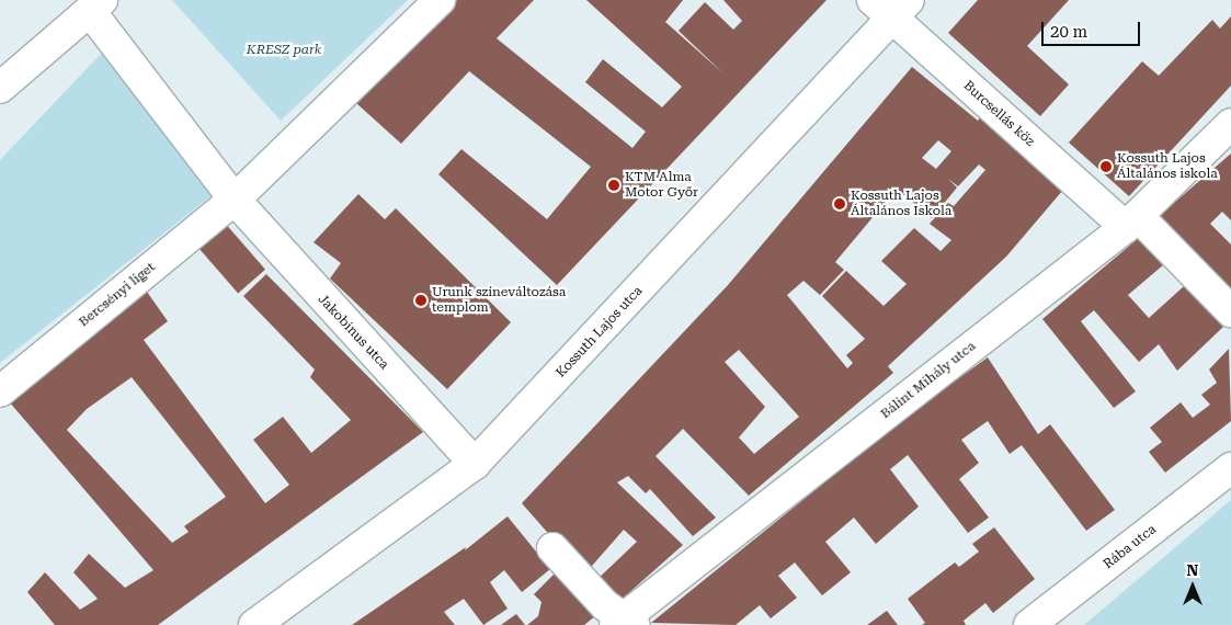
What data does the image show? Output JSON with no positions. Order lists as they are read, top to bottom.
{
  "streets": {
    "street": [
      "Burcsellás köz",
      "Bercsényi liget",
      "Jakobinus utca",
      "Kossuth Lajos utca",
      "Bálint Mihály utca",
      "Rába utca"
    ]
  },
  "crossings": [
    ["Burcsellás köz", "Kossuth Lajos utca"],
    ["Burcsellás köz", "Bálint Mihály utca"],
    ["Bercsényi liget", "Jakobinus utca"],
    ["Jakobinus utca", "Kossuth Lajos utca"]
  ],
  "parks": ["KRESZ park"],
  "places": [
    "Kossuth Lajos Általános iskola",
    "KTM Alma Motor Győr",
    "Kossuth Lajos Általános Iskola",
    "Urunk színeváltozása templom"
  ],
  "scale_bar": "20 m",
  "north": "top"
}
